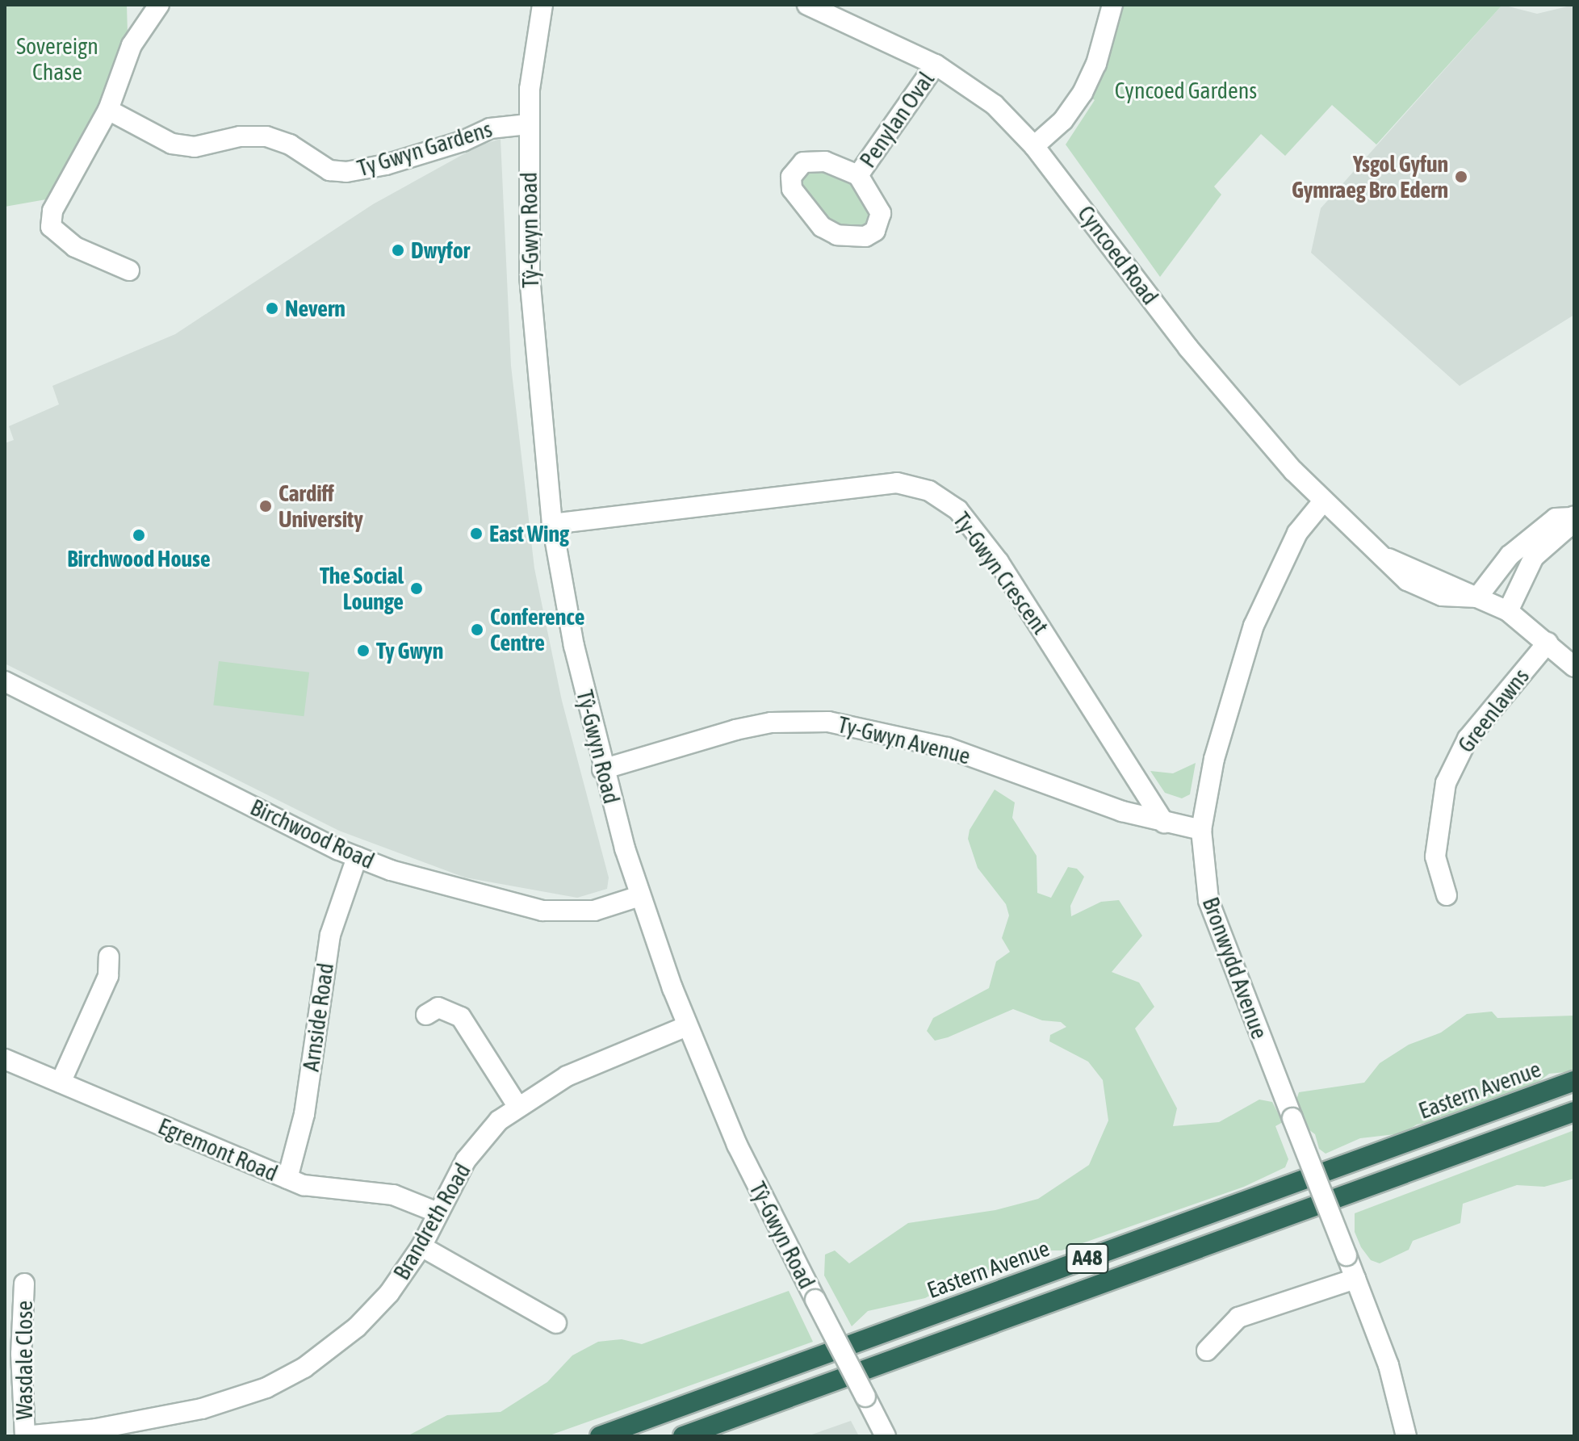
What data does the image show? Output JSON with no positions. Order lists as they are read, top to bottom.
{
  "streets": {
    "highway": ["Eastern Avenue", "A48"],
    "street": [
      "Penylan Oval",
      "Ty Gwyn Gardens",
      "Tŷ-Gwyn Road",
      "Cyncoed Road",
      "Ty-Gwyn Crescent",
      "Greenlawns",
      "Ty-Gwyn Avenue",
      "Birchwood Road",
      "Bronwydd Avenue",
      "Arnside Road",
      "Egremont Road",
      "Brandreth Road",
      "Wasdale Close"
    ]
  },
  "crossings": [
    ["Penylan Oval", "Cyncoed Road"],
    ["Ty Gwyn Gardens", "Tŷ-Gwyn Road"],
    ["Tŷ-Gwyn Road", "Ty-Gwyn Crescent"],
    ["Tŷ-Gwyn Road", "Ty-Gwyn Avenue"],
    ["Tŷ-Gwyn Road", "Birchwood Road"],
    ["Tŷ-Gwyn Road", "Brandreth Road"],
    ["Cyncoed Road", "Greenlawns"],
    ["Cyncoed Road", "Bronwydd Avenue"],
    ["Ty-Gwyn Crescent", "Ty-Gwyn Avenue"],
    ["Ty-Gwyn Avenue", "Bronwydd Avenue"],
    ["Birchwood Road", "Arnside Road"],
    ["Arnside Road", "Egremont Road"],
    ["Egremont Road", "Brandreth Road"],
    ["Brandreth Road", "Wasdale Close"]
  ],
  "parks": ["Sovereign Chase", "Cyncoed Gardens"],
  "places": [
    "Ysgol Gyfun Gymraeg Bro Edern",
    "Dwyfor",
    "Nevern",
    "Cardiff University",
    "East Wing",
    "Birchwood House",
    "The Social Lounge",
    "Conference Centre",
    "Ty Gwyn"
  ]
}
